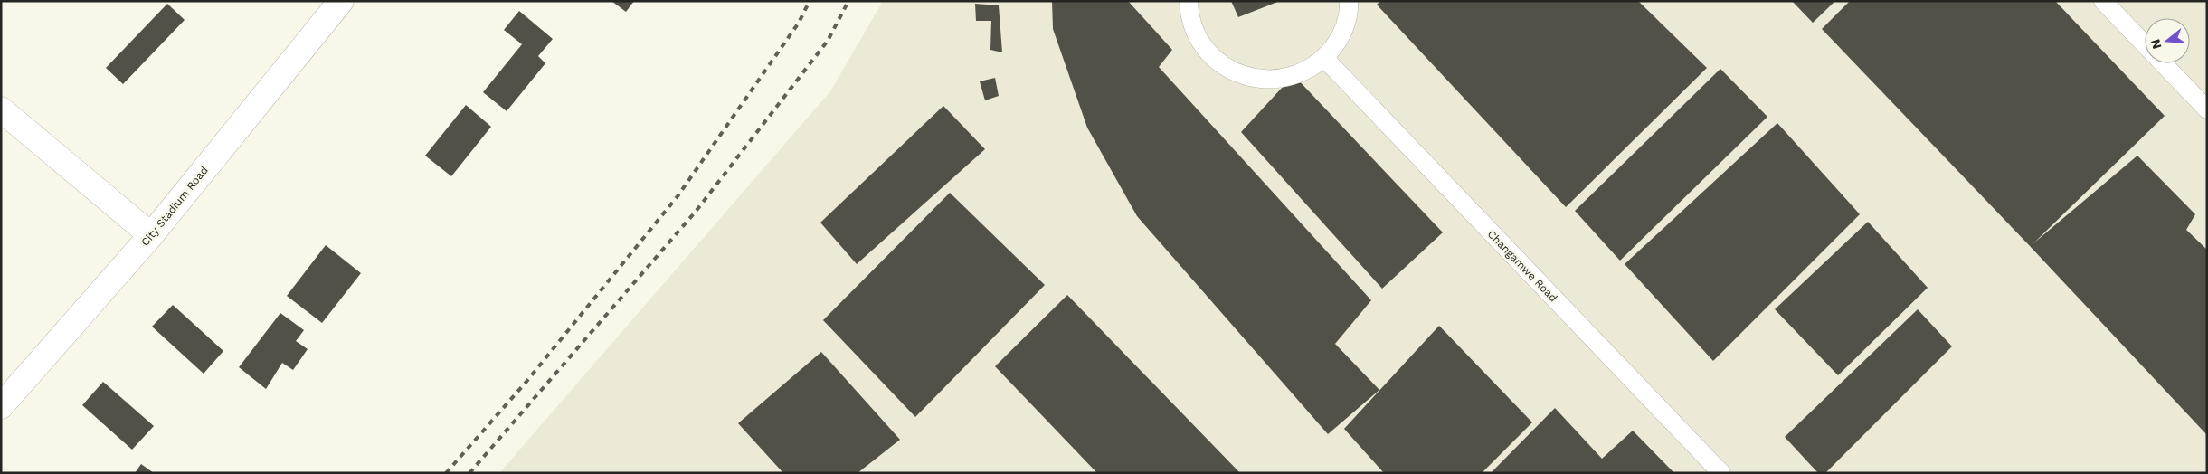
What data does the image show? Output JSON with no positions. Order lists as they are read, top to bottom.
{
  "streets": {
    "street": ["City Stadium Road"],
    "lane": ["Changamwe Road"]
  },
  "north": "left"
}
